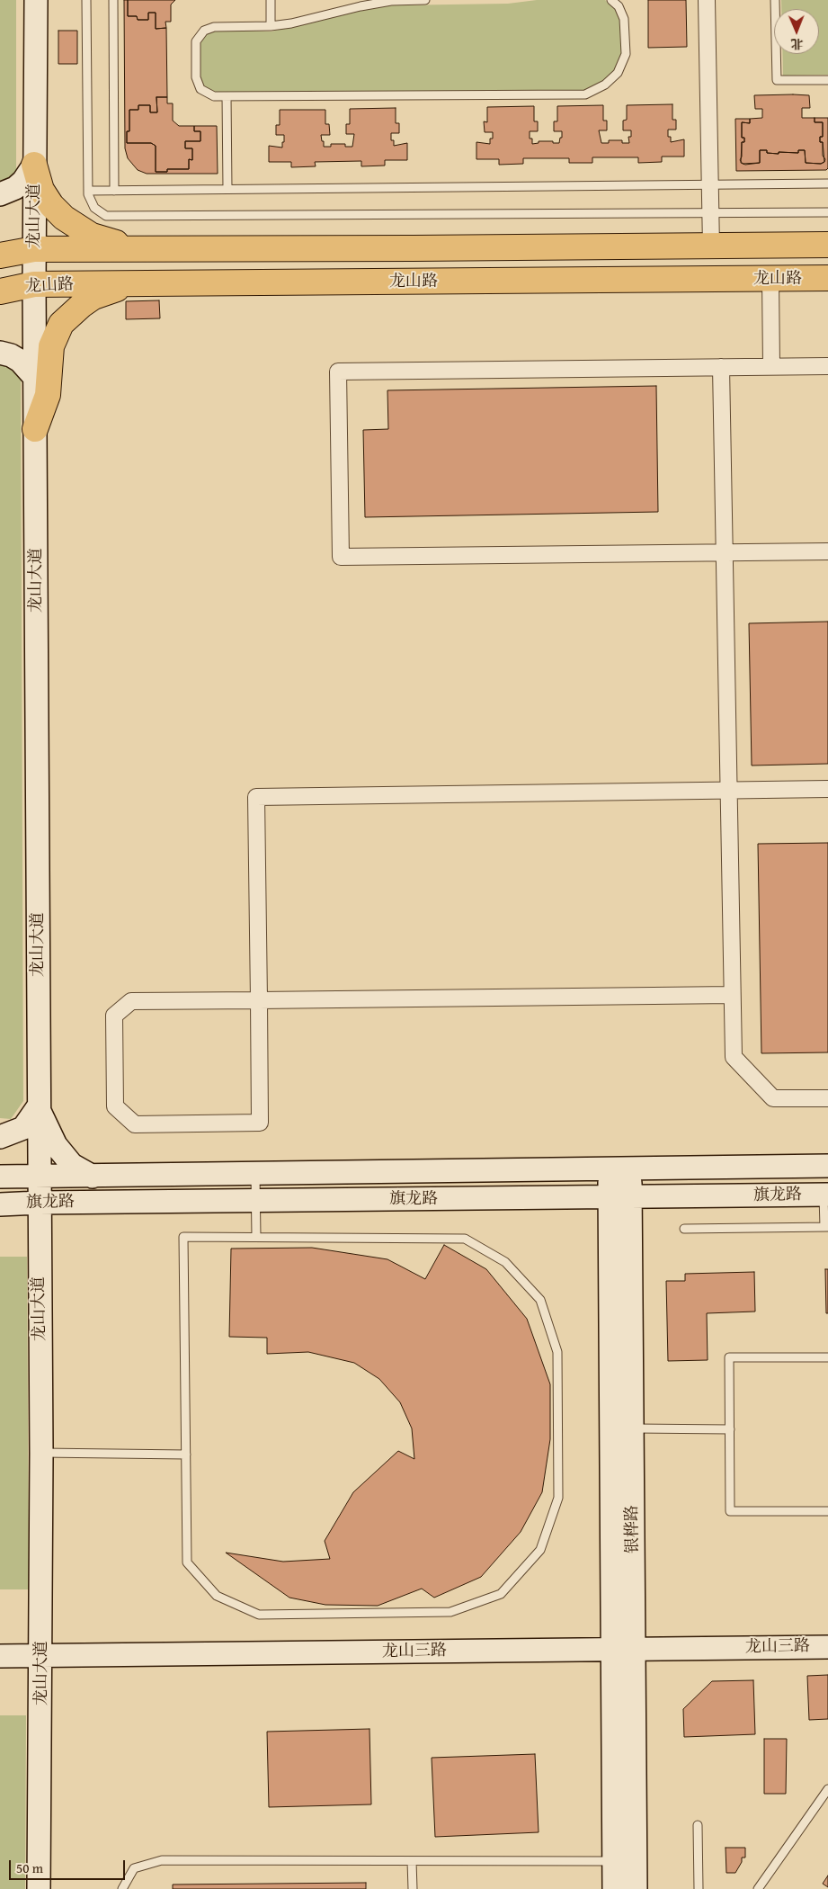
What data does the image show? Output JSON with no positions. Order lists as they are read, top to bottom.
{
  "streets": {
    "main road": [
      "龙山大道",
      "龙山路",
      "旗龙路",
      "银桦路",
      "龙山三路"
    ]
  },
  "crossings": [
    ["龙山大道", "龙山路"],
    ["龙山大道", "旗龙路"],
    ["龙山大道", "龙山三路"],
    ["旗龙路", "银桦路"],
    ["银桦路", "龙山三路"]
  ],
  "scale_bar": "50 m",
  "north": "bottom"
}
